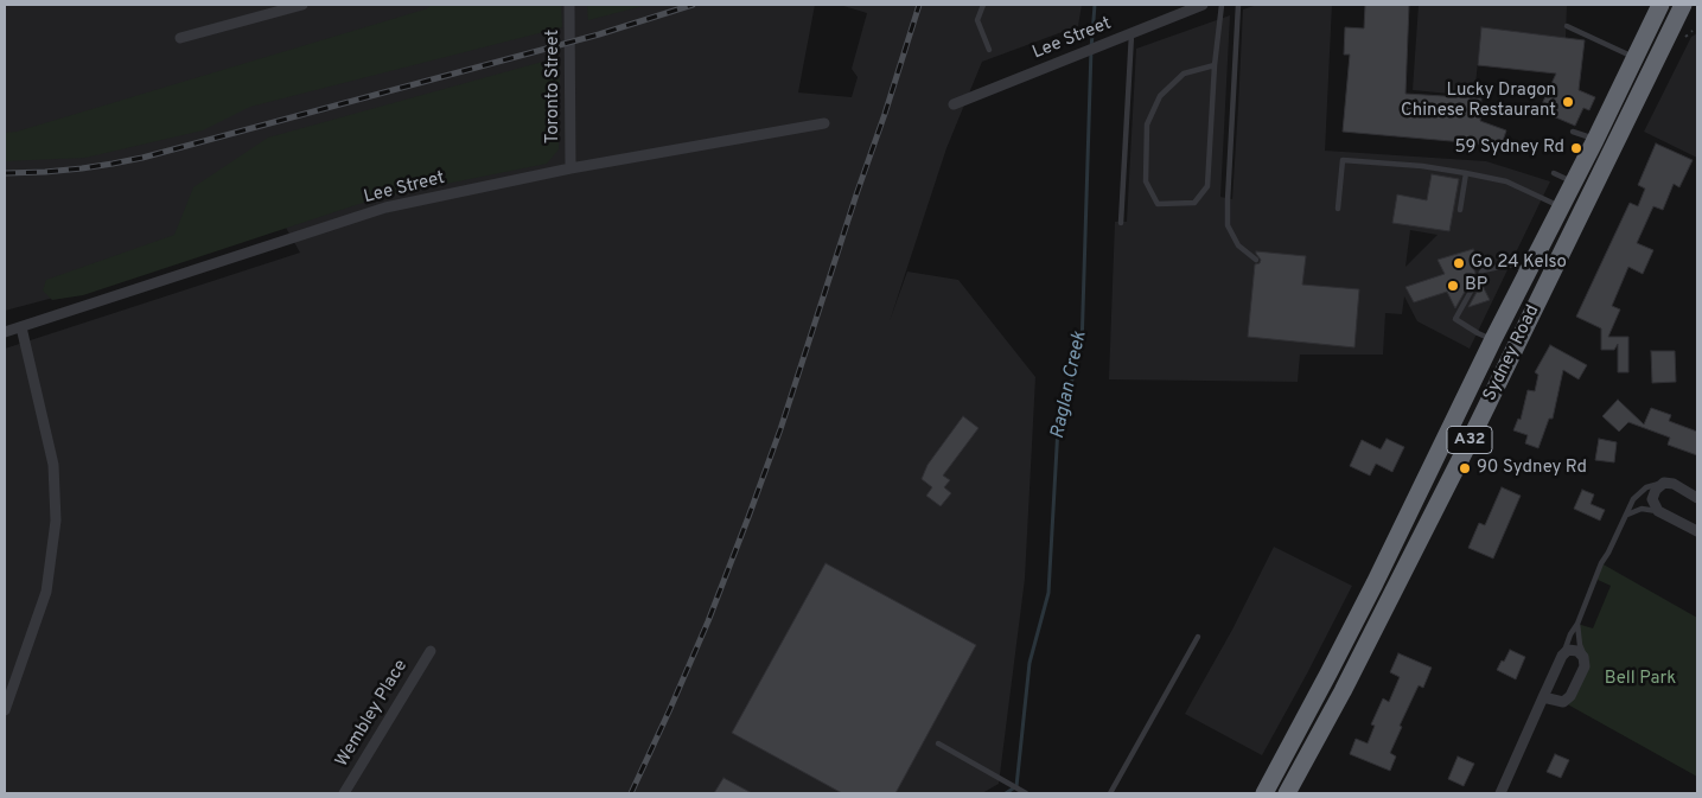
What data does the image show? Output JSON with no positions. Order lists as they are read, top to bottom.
{
  "streets": {
    "highway": ["Sydney Road", "A32"],
    "street": ["Lee Street", "Toronto Street", "Wembley Place"]
  },
  "crossings": [
    ["Lee Street", "Toronto Street"]
  ],
  "water": ["Raglan Creek"],
  "parks": ["Bell Park"],
  "places": [
    "Lucky Dragon Chinese Restaurant",
    "59 Sydney Rd",
    "Go 24 Kelso",
    "BP",
    "90 Sydney Rd"
  ]
}
